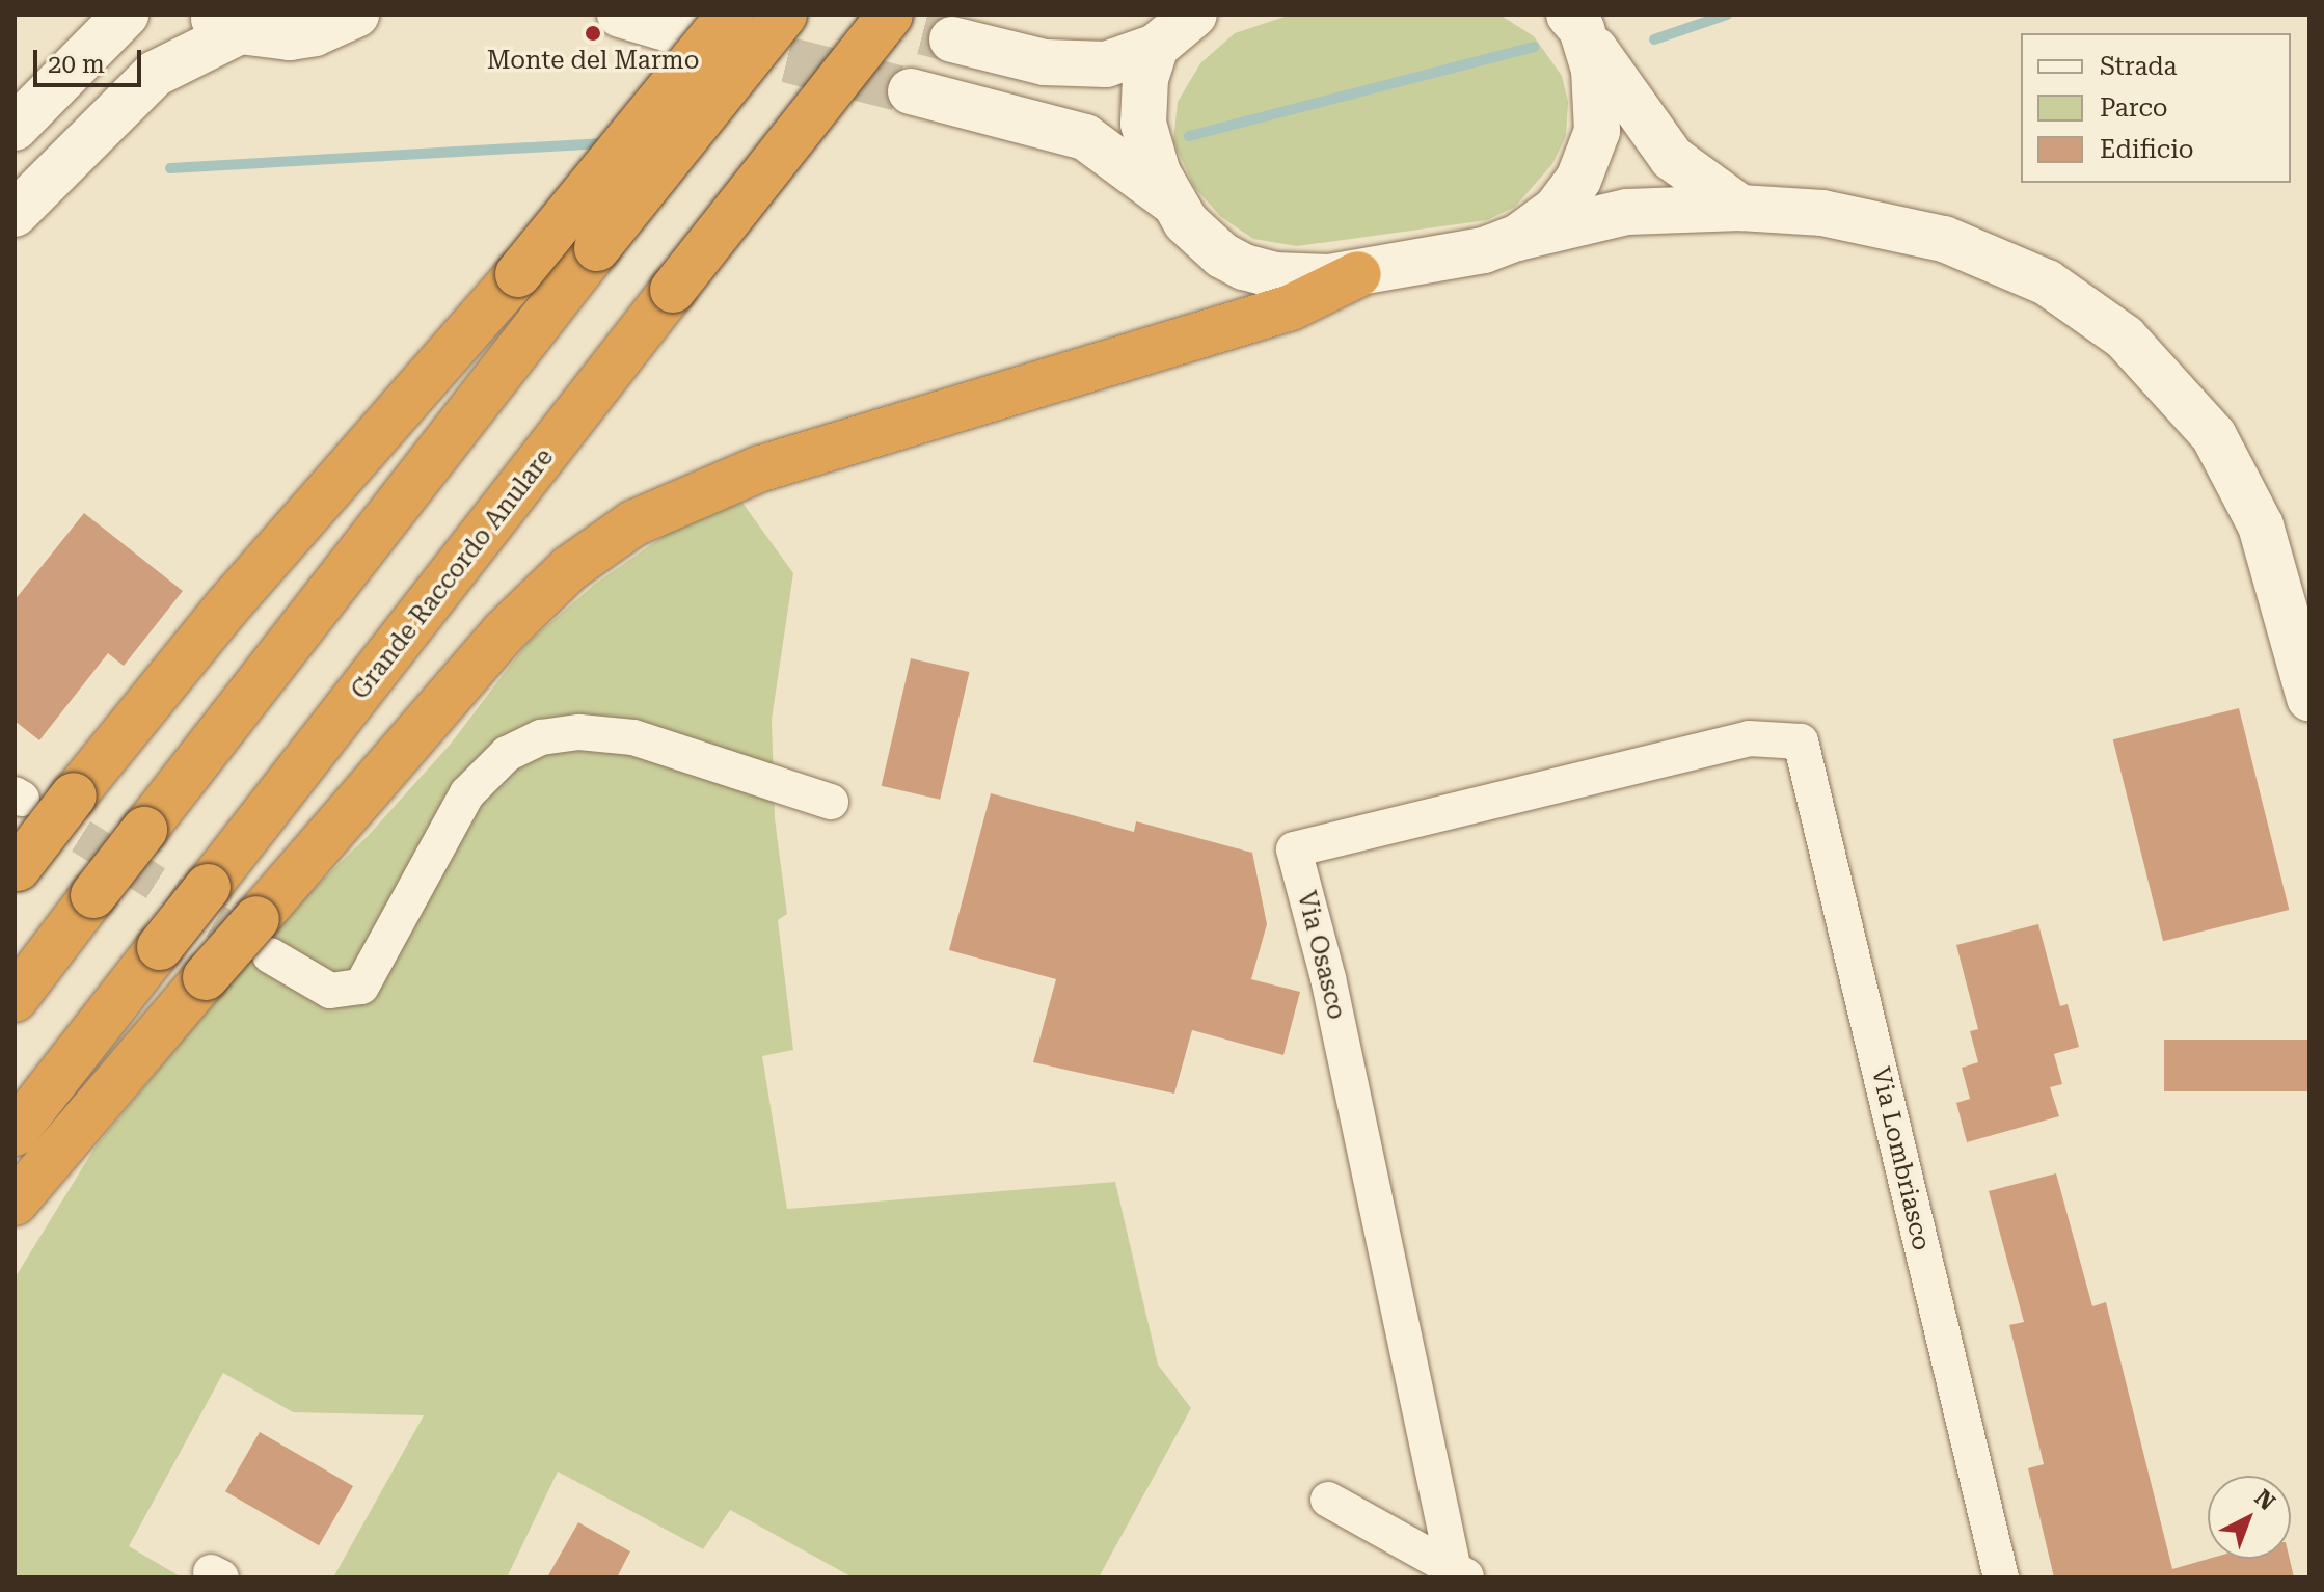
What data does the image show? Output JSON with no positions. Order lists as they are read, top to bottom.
{
  "streets": {
    "highway": ["Grande Raccordo Anulare"],
    "street": ["Via Osasco", "Via Lombriasco"]
  },
  "crossings": [
    ["Via Osasco", "Via Lombriasco"]
  ],
  "places": ["Monte del Marmo"],
  "legend": ["Strada", "Parco", "Edificio"],
  "scale_bar": "20 m",
  "north": "top right"
}
